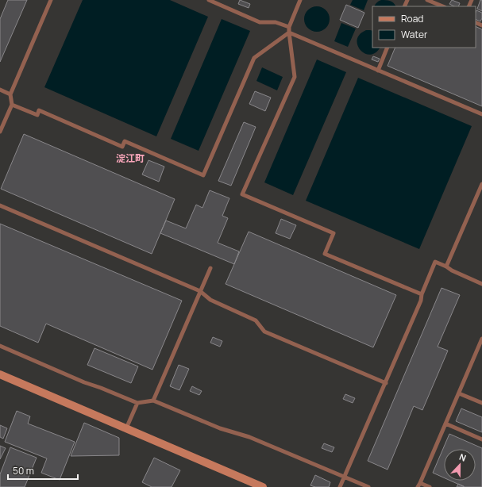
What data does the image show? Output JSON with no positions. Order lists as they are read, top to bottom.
{
  "districts": ["淀江町"],
  "legend": ["Road", "Water"],
  "scale_bar": "50 m",
  "north": "top"
}
